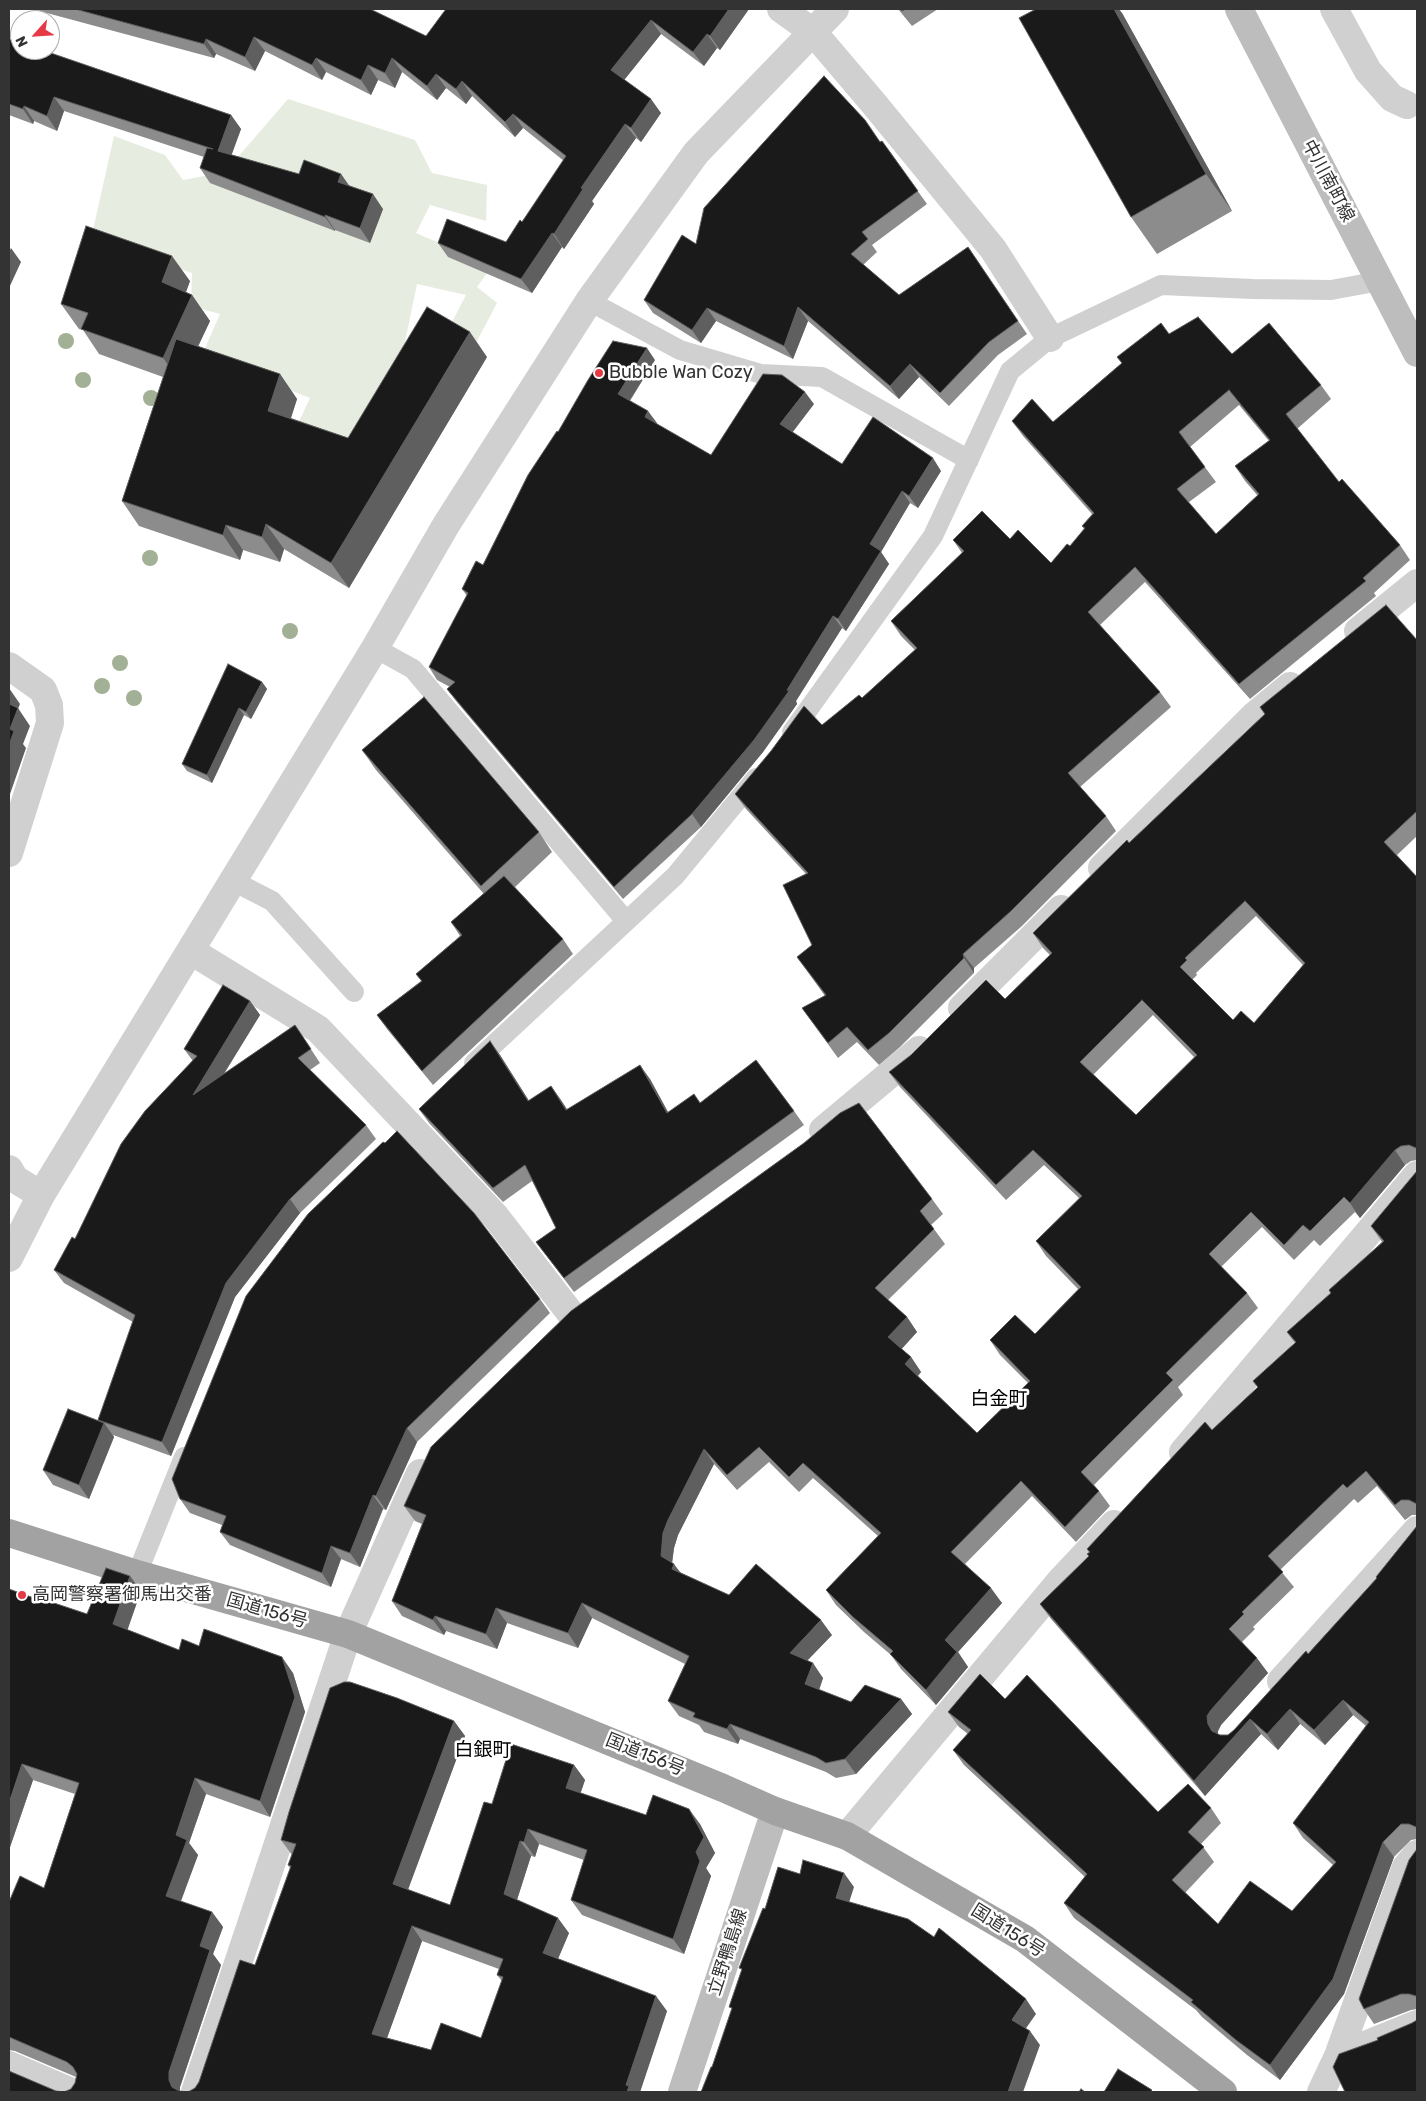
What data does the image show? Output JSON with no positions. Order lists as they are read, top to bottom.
{
  "streets": {
    "highway": ["国道156号"],
    "main road": ["中川南町線", "立野鴨島線"]
  },
  "crossings": [
    ["国道156号", "立野鴨島線"]
  ],
  "districts": ["白金町", "白銀町"],
  "places": ["Bubble Wan Cozy", "高岡警察署御馬出交番"],
  "north": "bottom left"
}
